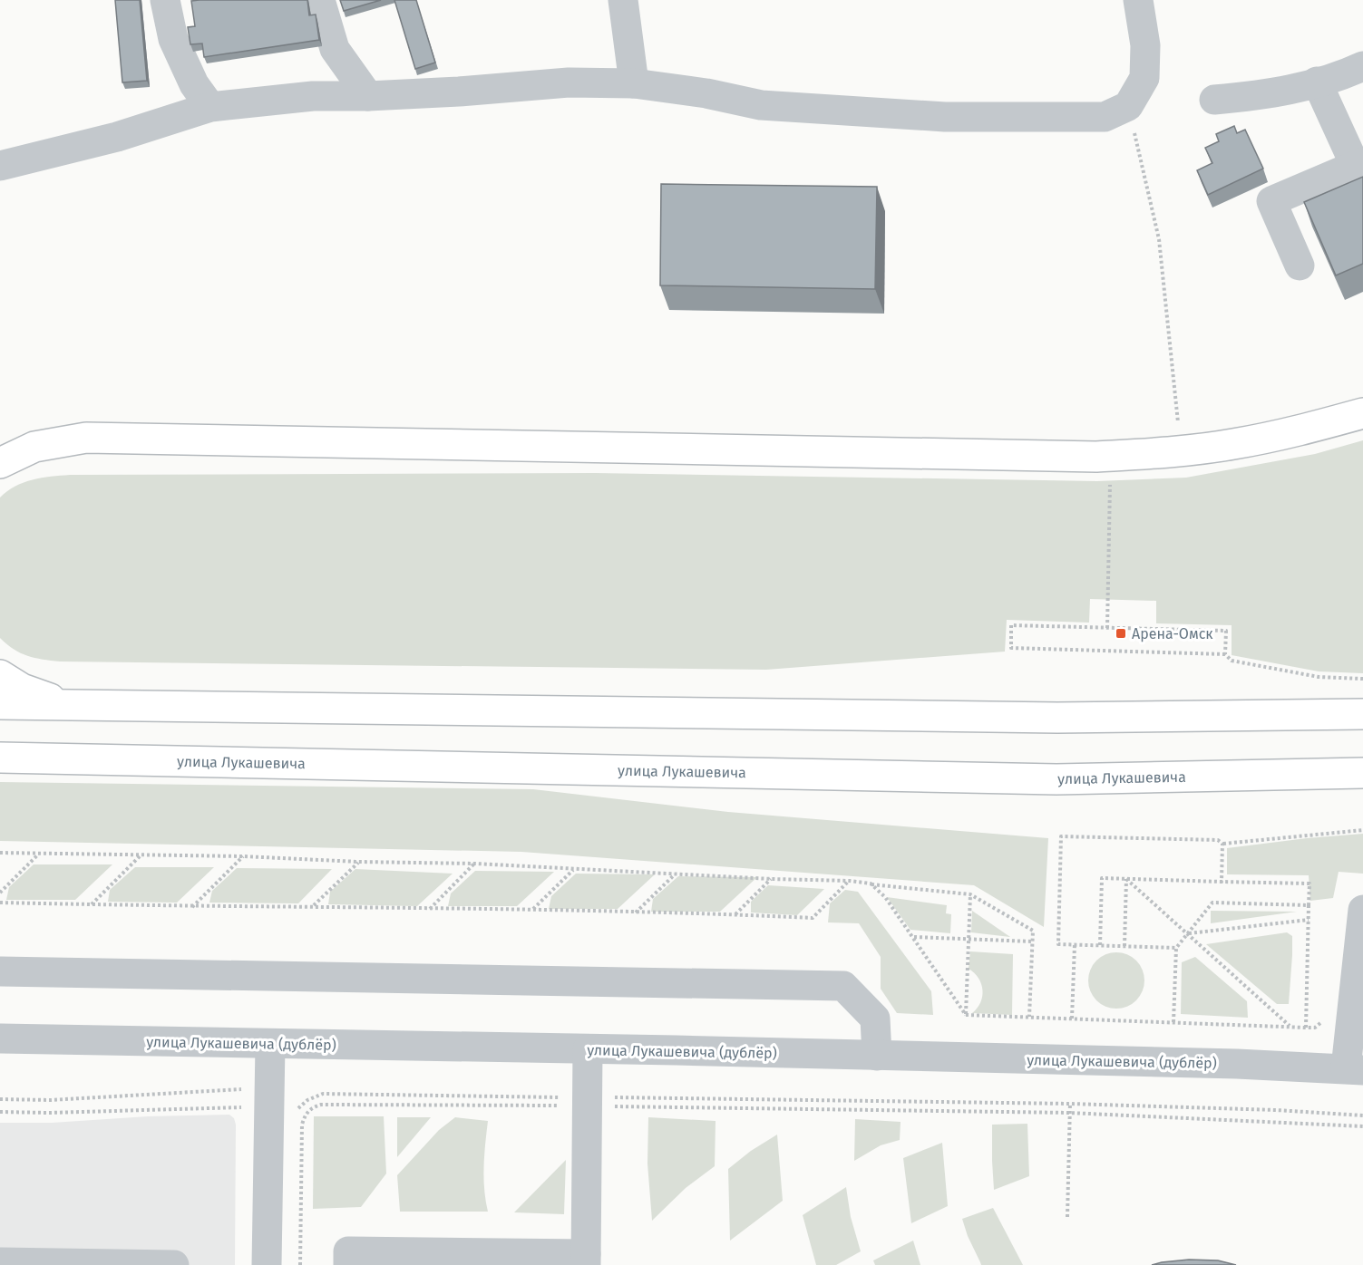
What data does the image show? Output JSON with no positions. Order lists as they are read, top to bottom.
{
  "streets": {
    "main road": ["улица Лукашевича"],
    "street": ["улица Лукашевича (дублёр)"]
  },
  "places": {
    "transit": ["Арена-Омск"]
  }
}
